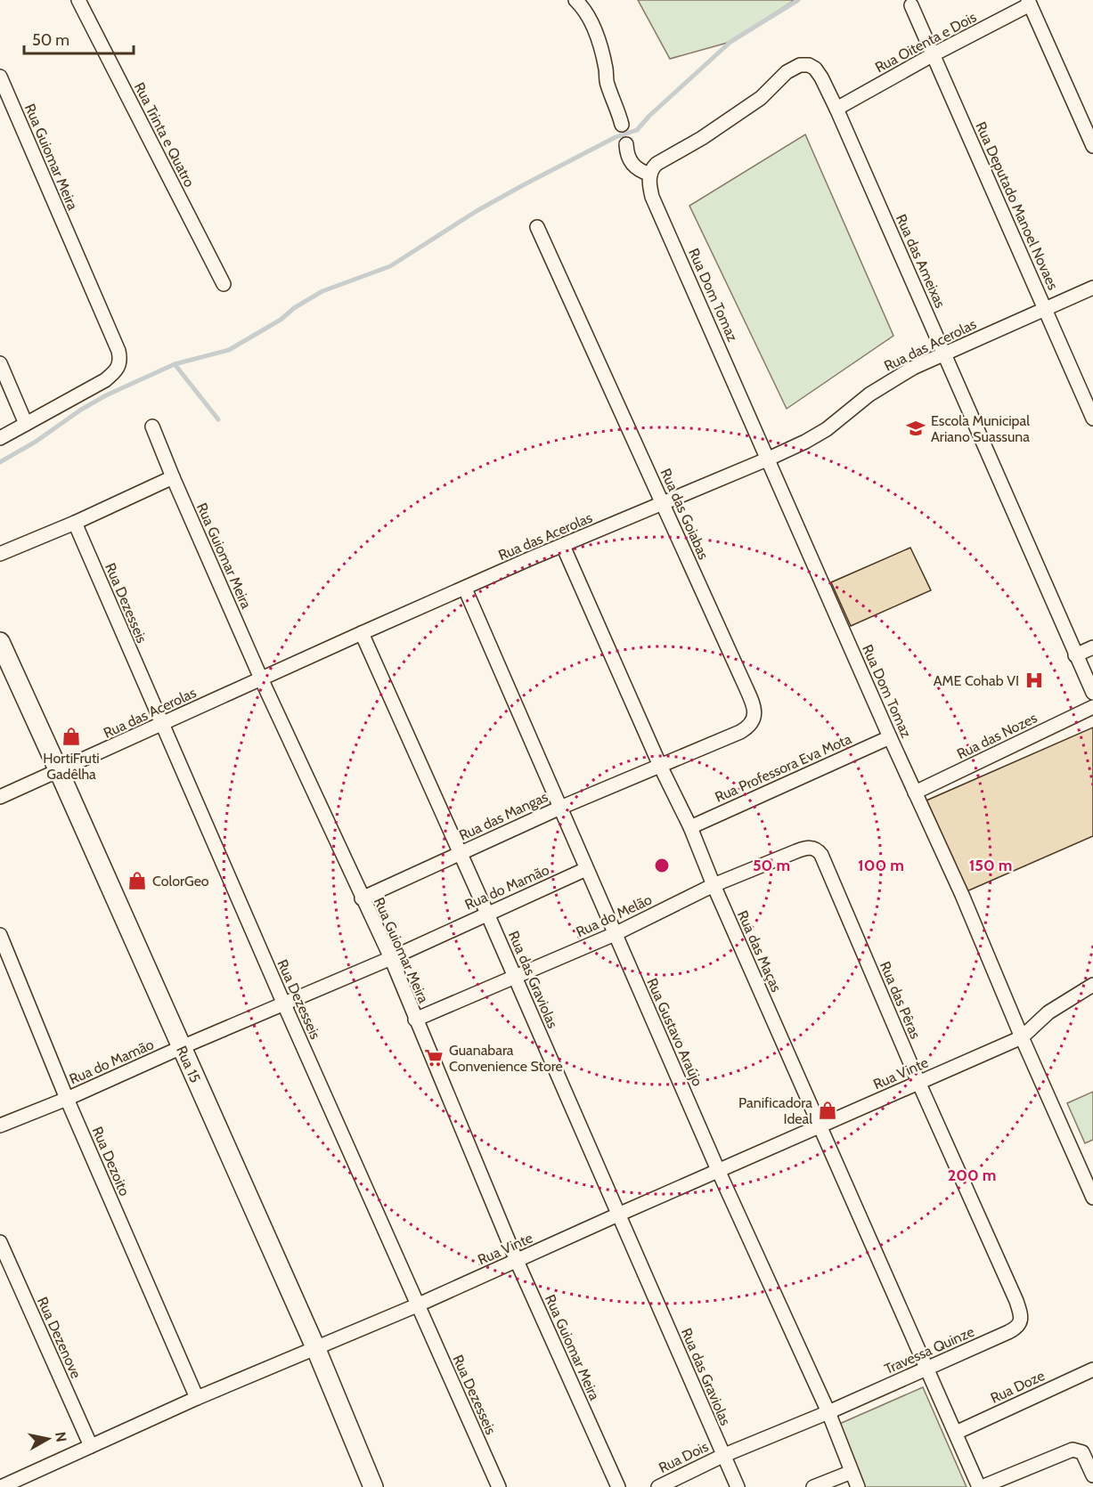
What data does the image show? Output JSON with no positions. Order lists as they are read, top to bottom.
{
  "streets": {
    "main road": ["Rua 15"],
    "street": [
      "Rua Oitenta e Dois",
      "Rua Trinta e Quatro",
      "Rua Guiomar Meira",
      "Rua Deputado Manoel Novaes",
      "Rua das Ameixas",
      "Rua Dom Tomaz",
      "Rua das Acerolas",
      "Rua das Goiabas",
      "Rua Dezesseis",
      "Rua das Nozes",
      "Rua Professora Eva Mota",
      "Rua das Mangas",
      "Rua do Mamão",
      "Rua do Melão",
      "Rua das Maças",
      "Rua das Graviolas",
      "Rua das Pêras",
      "Rua Gustavo Araújo",
      "Rua Vinte",
      "Rua Dezoito",
      "Rua Dezenove",
      "Travessa Quinze",
      "Rua Doze",
      "Rua Dois"
    ]
  },
  "crossings": [
    ["Rua Oitenta e Dois", "Rua Deputado Manoel Novaes"],
    ["Rua Oitenta e Dois", "Rua das Ameixas"],
    ["Rua Guiomar Meira", "Rua das Acerolas"],
    ["Rua Guiomar Meira", "Rua das Mangas"],
    ["Rua Guiomar Meira", "Rua do Mamão"],
    ["Rua Guiomar Meira", "Rua do Melão"],
    ["Rua Guiomar Meira", "Rua Vinte"],
    ["Rua Deputado Manoel Novaes", "Rua das Acerolas"],
    ["Rua das Ameixas", "Rua Dom Tomaz"],
    ["Rua das Ameixas", "Rua das Acerolas"],
    ["Rua Dom Tomaz", "Rua das Acerolas"],
    ["Rua Dom Tomaz", "Rua das Nozes"],
    ["Rua Dom Tomaz", "Rua Professora Eva Mota"],
    ["Rua Dom Tomaz", "Rua Vinte"],
    ["Rua das Acerolas", "Rua das Goiabas"],
    ["Rua das Acerolas", "Rua Dezesseis"],
    ["Rua das Acerolas", "Rua das Maças"],
    ["Rua das Acerolas", "Rua das Graviolas"],
    ["Rua das Acerolas", "Rua Gustavo Araújo"],
    ["Rua das Acerolas", "Rua 15"],
    ["Rua das Goiabas", "Rua das Mangas"],
    ["Rua das Goiabas", "Rua das Maças"],
    ["Rua Dezesseis", "Rua do Mamão"],
    ["Rua Dezesseis", "Rua Vinte"],
    ["Rua Professora Eva Mota", "Rua das Maças"],
    ["Rua das Mangas", "Rua das Maças"],
    ["Rua das Mangas", "Rua das Graviolas"],
    ["Rua das Mangas", "Rua Gustavo Araújo"],
    ["Rua do Mamão", "Rua das Graviolas"],
    ["Rua do Mamão", "Rua Gustavo Araújo"],
    ["Rua do Mamão", "Rua 15"],
    ["Rua do Mamão", "Rua Dezoito"],
    ["Rua do Melão", "Rua das Maças"],
    ["Rua do Melão", "Rua das Graviolas"],
    ["Rua do Melão", "Rua das Pêras"],
    ["Rua do Melão", "Rua Gustavo Araújo"],
    ["Rua das Maças", "Rua Vinte"],
    ["Rua das Maças", "Travessa Quinze"],
    ["Rua das Maças", "Rua Doze"],
    ["Rua das Graviolas", "Rua Vinte"],
    ["Rua das Graviolas", "Travessa Quinze"],
    ["Rua das Graviolas", "Rua Dois"],
    ["Rua das Pêras", "Rua Vinte"],
    ["Rua das Pêras", "Travessa Quinze"],
    ["Rua Gustavo Araújo", "Rua Vinte"],
    ["Rua Gustavo Araújo", "Travessa Quinze"],
    ["Rua 15", "Rua Vinte"],
    ["Rua Vinte", "Rua Dezoito"],
    ["Rua Vinte", "Rua Dezenove"],
    ["Travessa Quinze", "Rua Dois"]
  ],
  "places": {
    "school or university": ["Escola Municipal Ariano Suassuna"],
    "hospital": ["AME Cohab VI"],
    "shop": ["HortiFruti Gadêlha", "ColorGeo", "Panificadora Ideal"],
    "supermarket": ["Guanabara Convenience Store"]
  },
  "scale_bar": "50 m",
  "north": "right",
  "rings": [
    "50 m",
    "100 m",
    "150 m",
    "200 m"
  ]
}
